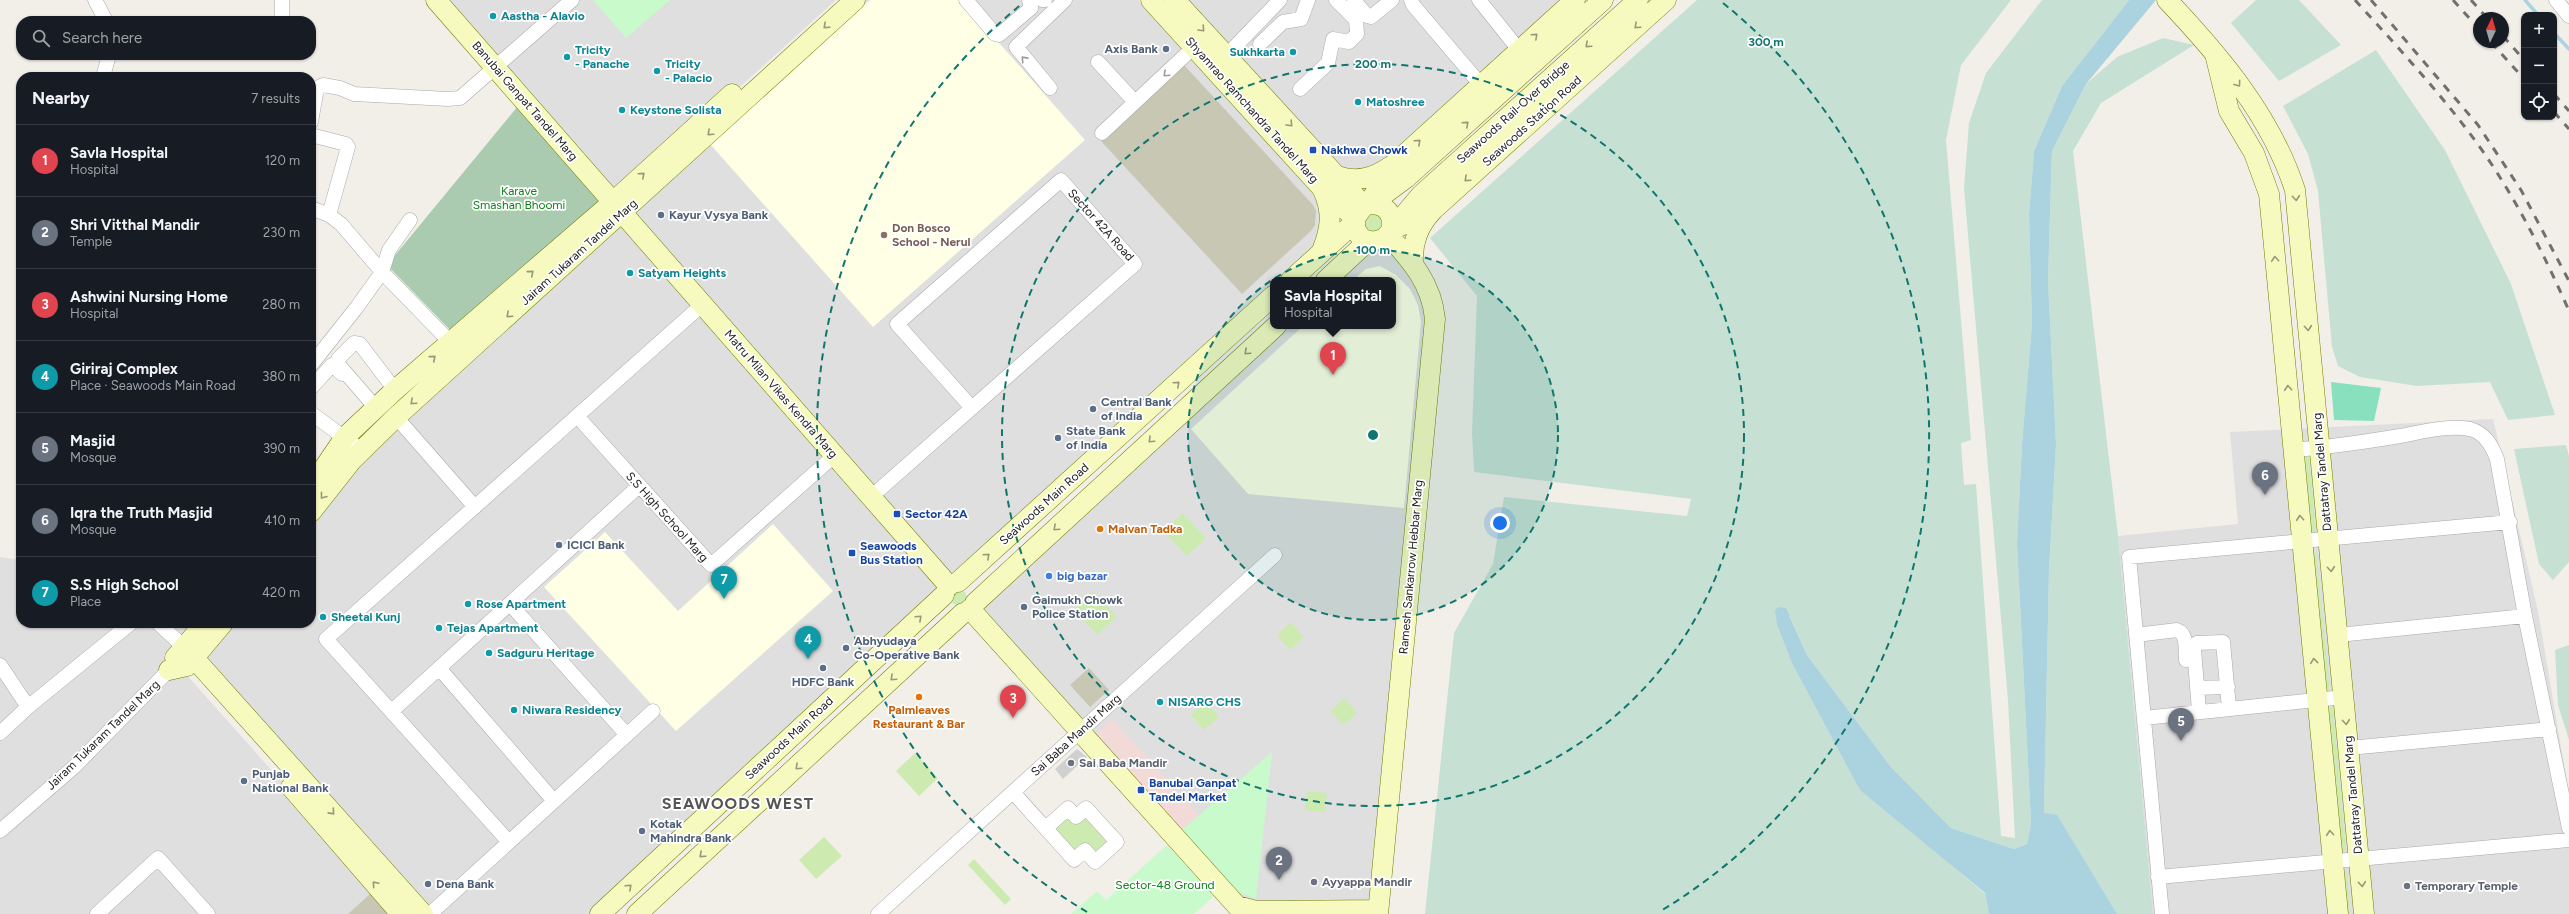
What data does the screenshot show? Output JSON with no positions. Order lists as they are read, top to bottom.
{
  "streets": {
    "main road": [
      "Banubai Ganpat Tandel Marg",
      "Shyamrao Ramchandra Tandel Marg",
      "Seawoods Rail-Over Bridge",
      "Seawoods Station Road",
      "Jairam Tukaram Tandel Marg",
      "Matru Milan Vikas Kendra Marg",
      "Dattatray Tandel Marg",
      "Seawoods Main Road",
      "Ramesh Sankarrow Hebbar Marg"
    ],
    "street": ["Sector 42A Road", "S.S High School Marg", "Sai Baba Mandir Marg"]
  },
  "crossings": [
    ["Banubai Ganpat Tandel Marg", "Jairam Tukaram Tandel Marg"],
    ["Banubai Ganpat Tandel Marg", "Matru Milan Vikas Kendra Marg"],
    ["Shyamrao Ramchandra Tandel Marg", "Seawoods Rail-Over Bridge"],
    ["Shyamrao Ramchandra Tandel Marg", "Seawoods Station Road"],
    ["Shyamrao Ramchandra Tandel Marg", "Ramesh Sankarrow Hebbar Marg"],
    ["Seawoods Rail-Over Bridge", "Seawoods Station Road"],
    ["Seawoods Rail-Over Bridge", "Ramesh Sankarrow Hebbar Marg"],
    ["Seawoods Station Road", "Ramesh Sankarrow Hebbar Marg"],
    ["Sector 42A Road", "Matru Milan Vikas Kendra Marg"],
    ["Jairam Tukaram Tandel Marg", "Matru Milan Vikas Kendra Marg"],
    ["Matru Milan Vikas Kendra Marg", "Seawoods Main Road"],
    ["Matru Milan Vikas Kendra Marg", "S.S High School Marg"]
  ],
  "districts": ["SEAWOODS WEST"],
  "parks": ["Karave Smashan Bhoomi", "Sector-48 Ground"],
  "places": {
    "other": [
      "Aastha - Alavio",
      "Axis Bank",
      "Sukhkarta",
      "Tricity - Panache",
      "Tricity - Palacio",
      "Matoshree",
      "Keystone Solista",
      "Kayur Vysya Bank",
      "Don Bosco School - Nerul",
      "Satyam Heights",
      "Central Bank of India",
      "State Bank of India",
      "Malvan Tadka",
      "ICICI Bank",
      "big bazar",
      "Rose Apartment",
      "Gaimukh Chowk Police Station",
      "Sheetal Kunj",
      "Tejas Apartment",
      "Abhyudaya Co-Operative Bank",
      "Sadguru Heritage",
      "HDFC Bank",
      "Palmleaves Restaurant & Bar",
      "NISARG CHS",
      "Niwara Residency",
      "Sai Baba Mandir",
      "Punjab National Bank",
      "Kotak Mahindra Bank",
      "Ayyappa Mandir",
      "Dena Bank",
      "Temporary Temple"
    ],
    "transit": [
      "Nakhwa Chowk",
      "Sector 42A",
      "Seawoods Bus Station",
      "Banubai Ganpat Tandel Market"
    ]
  },
  "north": "top",
  "page": {
    "map_buttons": ["+", "−"],
    "search": "Search here",
    "heading": ["Nearby", "7 results"],
    "list": [
      {
        "mark": "1",
        "name": "Savla Hospital",
        "note": "Hospital",
        "value": "120 m"
      },
      {
        "mark": "2",
        "name": "Shri Vitthal Mandir",
        "note": "Temple",
        "value": "230 m"
      },
      {
        "mark": "3",
        "name": "Ashwini Nursing Home",
        "note": "Hospital",
        "value": "280 m"
      },
      {
        "mark": "4",
        "name": "Giriraj Complex",
        "note": "Place · Seawoods Main Road",
        "value": "380 m"
      },
      {
        "mark": "5",
        "name": "Masjid",
        "note": "Mosque",
        "value": "390 m"
      },
      {
        "mark": "6",
        "name": "Iqra the Truth Masjid",
        "note": "Mosque",
        "value": "410 m"
      },
      {
        "mark": "7",
        "name": "S.S High School",
        "note": "Place",
        "value": "420 m"
      }
    ],
    "popup": ["Savla Hospital", "Hospital"],
    "pins": [
      "1",
      "6",
      "7",
      "4",
      "3",
      "5",
      "2"
    ]
  },
  "rings": ["300 m", "200 m", "100 m"]
}
